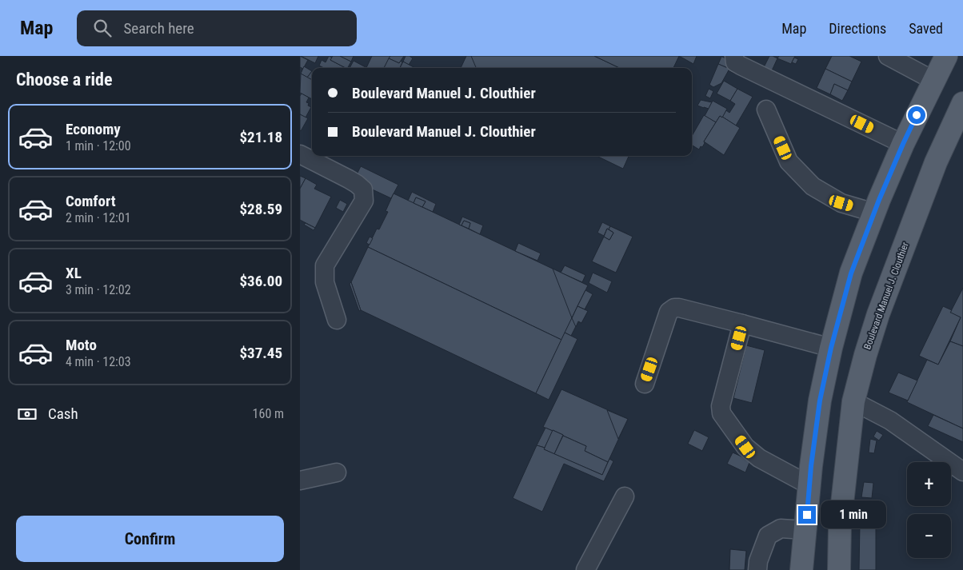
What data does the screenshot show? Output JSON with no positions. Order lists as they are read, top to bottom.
{
  "streets": {
    "main road": ["Boulevard Manuel J. Clouthier"]
  },
  "page": {
    "header": "Map",
    "search": "Search here",
    "nav": ["Map", "Directions", "Saved"],
    "heading": "Choose a ride",
    "banner": ["Boulevard Manuel J. Clouthier", "Boulevard Manuel J. Clouthier"],
    "list": [
      {
        "name": "Economy",
        "note": "1 min · 12:00",
        "value": "$21.18"
      },
      {
        "name": "Comfort",
        "note": "2 min · 12:01",
        "value": "$28.59"
      },
      {
        "name": "XL",
        "note": "3 min · 12:02",
        "value": "$36.00"
      },
      {
        "name": "Moto",
        "note": "4 min · 12:03",
        "value": "$37.45"
      }
    ],
    "pay": ["Cash", "160 m"],
    "map_buttons": ["+", "−"],
    "bubble": "1 min",
    "buttons": "Confirm"
  }
}
